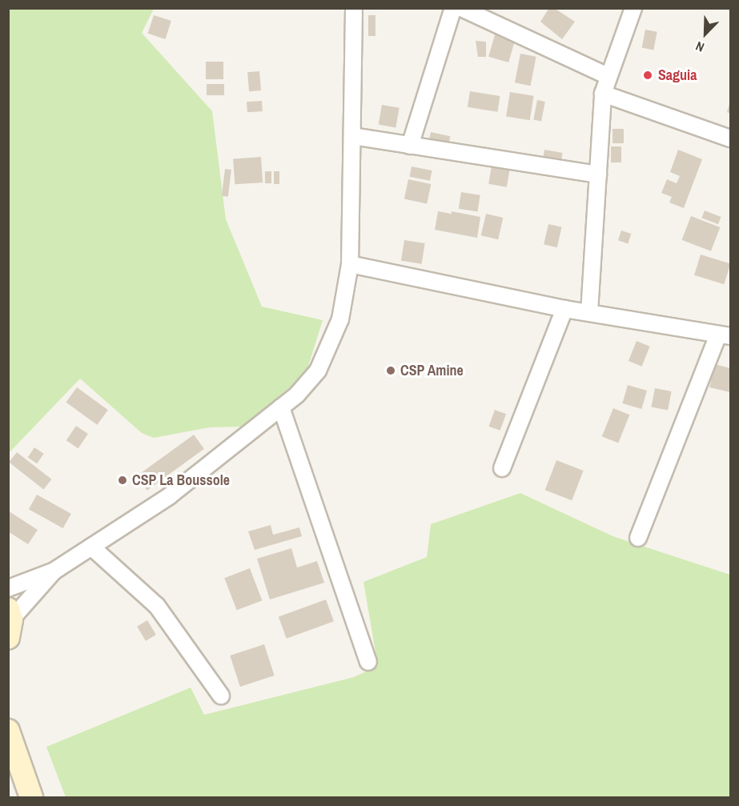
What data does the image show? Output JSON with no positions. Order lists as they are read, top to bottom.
{
  "places": ["Saguia", "CSP Amine", "CSP La Boussole"],
  "north": "bottom left"
}
